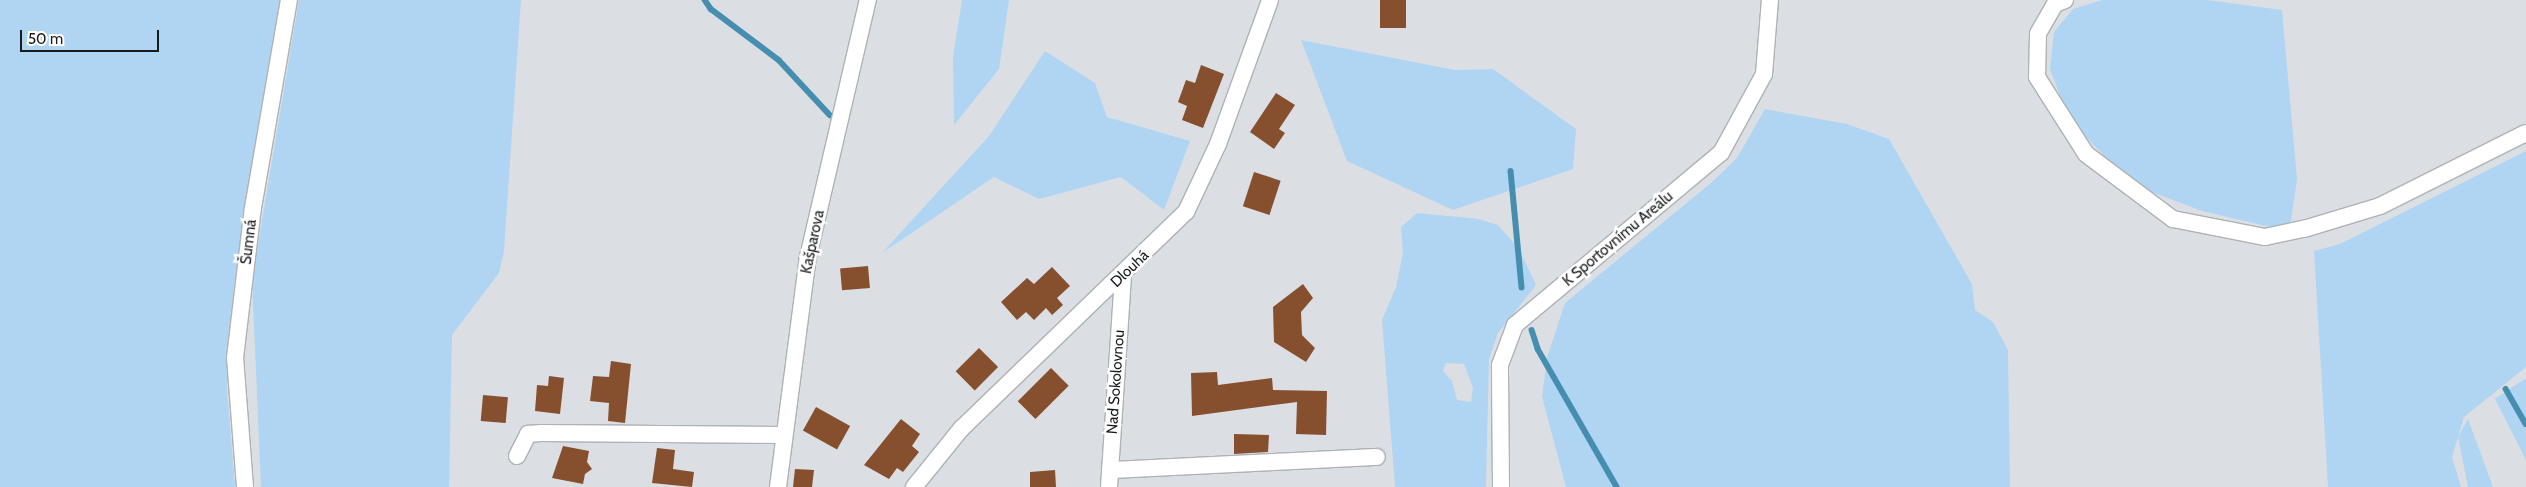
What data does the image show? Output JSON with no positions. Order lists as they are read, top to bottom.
{
  "streets": {
    "street": [
      "K Sportovnímu Areálu",
      "Šumná",
      "Kašparova",
      "Dlouhá",
      "Nad Sokolovnou"
    ]
  },
  "crossings": [
    ["Dlouhá", "Nad Sokolovnou"]
  ],
  "scale_bar": "50 m"
}
